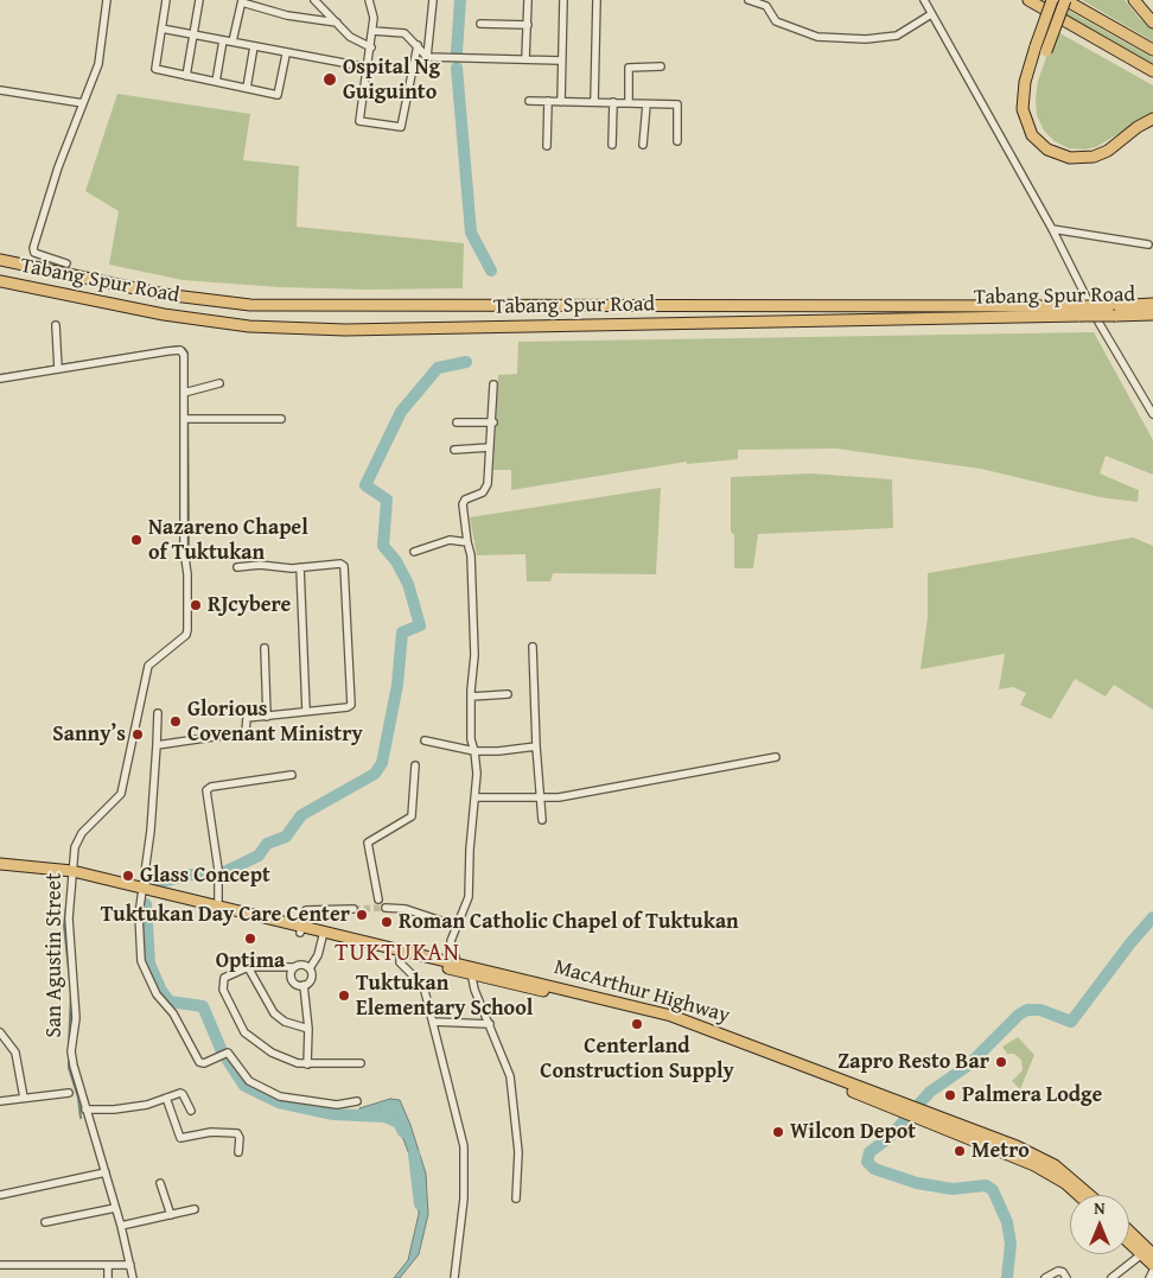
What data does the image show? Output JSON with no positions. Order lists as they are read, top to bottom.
{
  "streets": {
    "highway": ["Tabang Spur Road", "MacArthur Highway"],
    "street": ["San Agustin Street"]
  },
  "crossings": [
    ["San Agustin Street", "MacArthur Highway"]
  ],
  "districts": ["TUKTUKAN"],
  "places": [
    "Ospital Ng Guiguinto",
    "Nazareno Chapel of Tuktukan",
    "RJcybere",
    "Glorious Covenant Ministry",
    "Sanny’s",
    "Glass Concept",
    "Tuktukan Day Care Center",
    "Roman Catholic Chapel of Tuktukan",
    "Optima",
    "Tuktukan Elementary School",
    "Centerland Construction Supply",
    "Zapro Resto Bar",
    "Palmera Lodge",
    "Wilcon Depot",
    "Metro"
  ],
  "north": "top"
}
